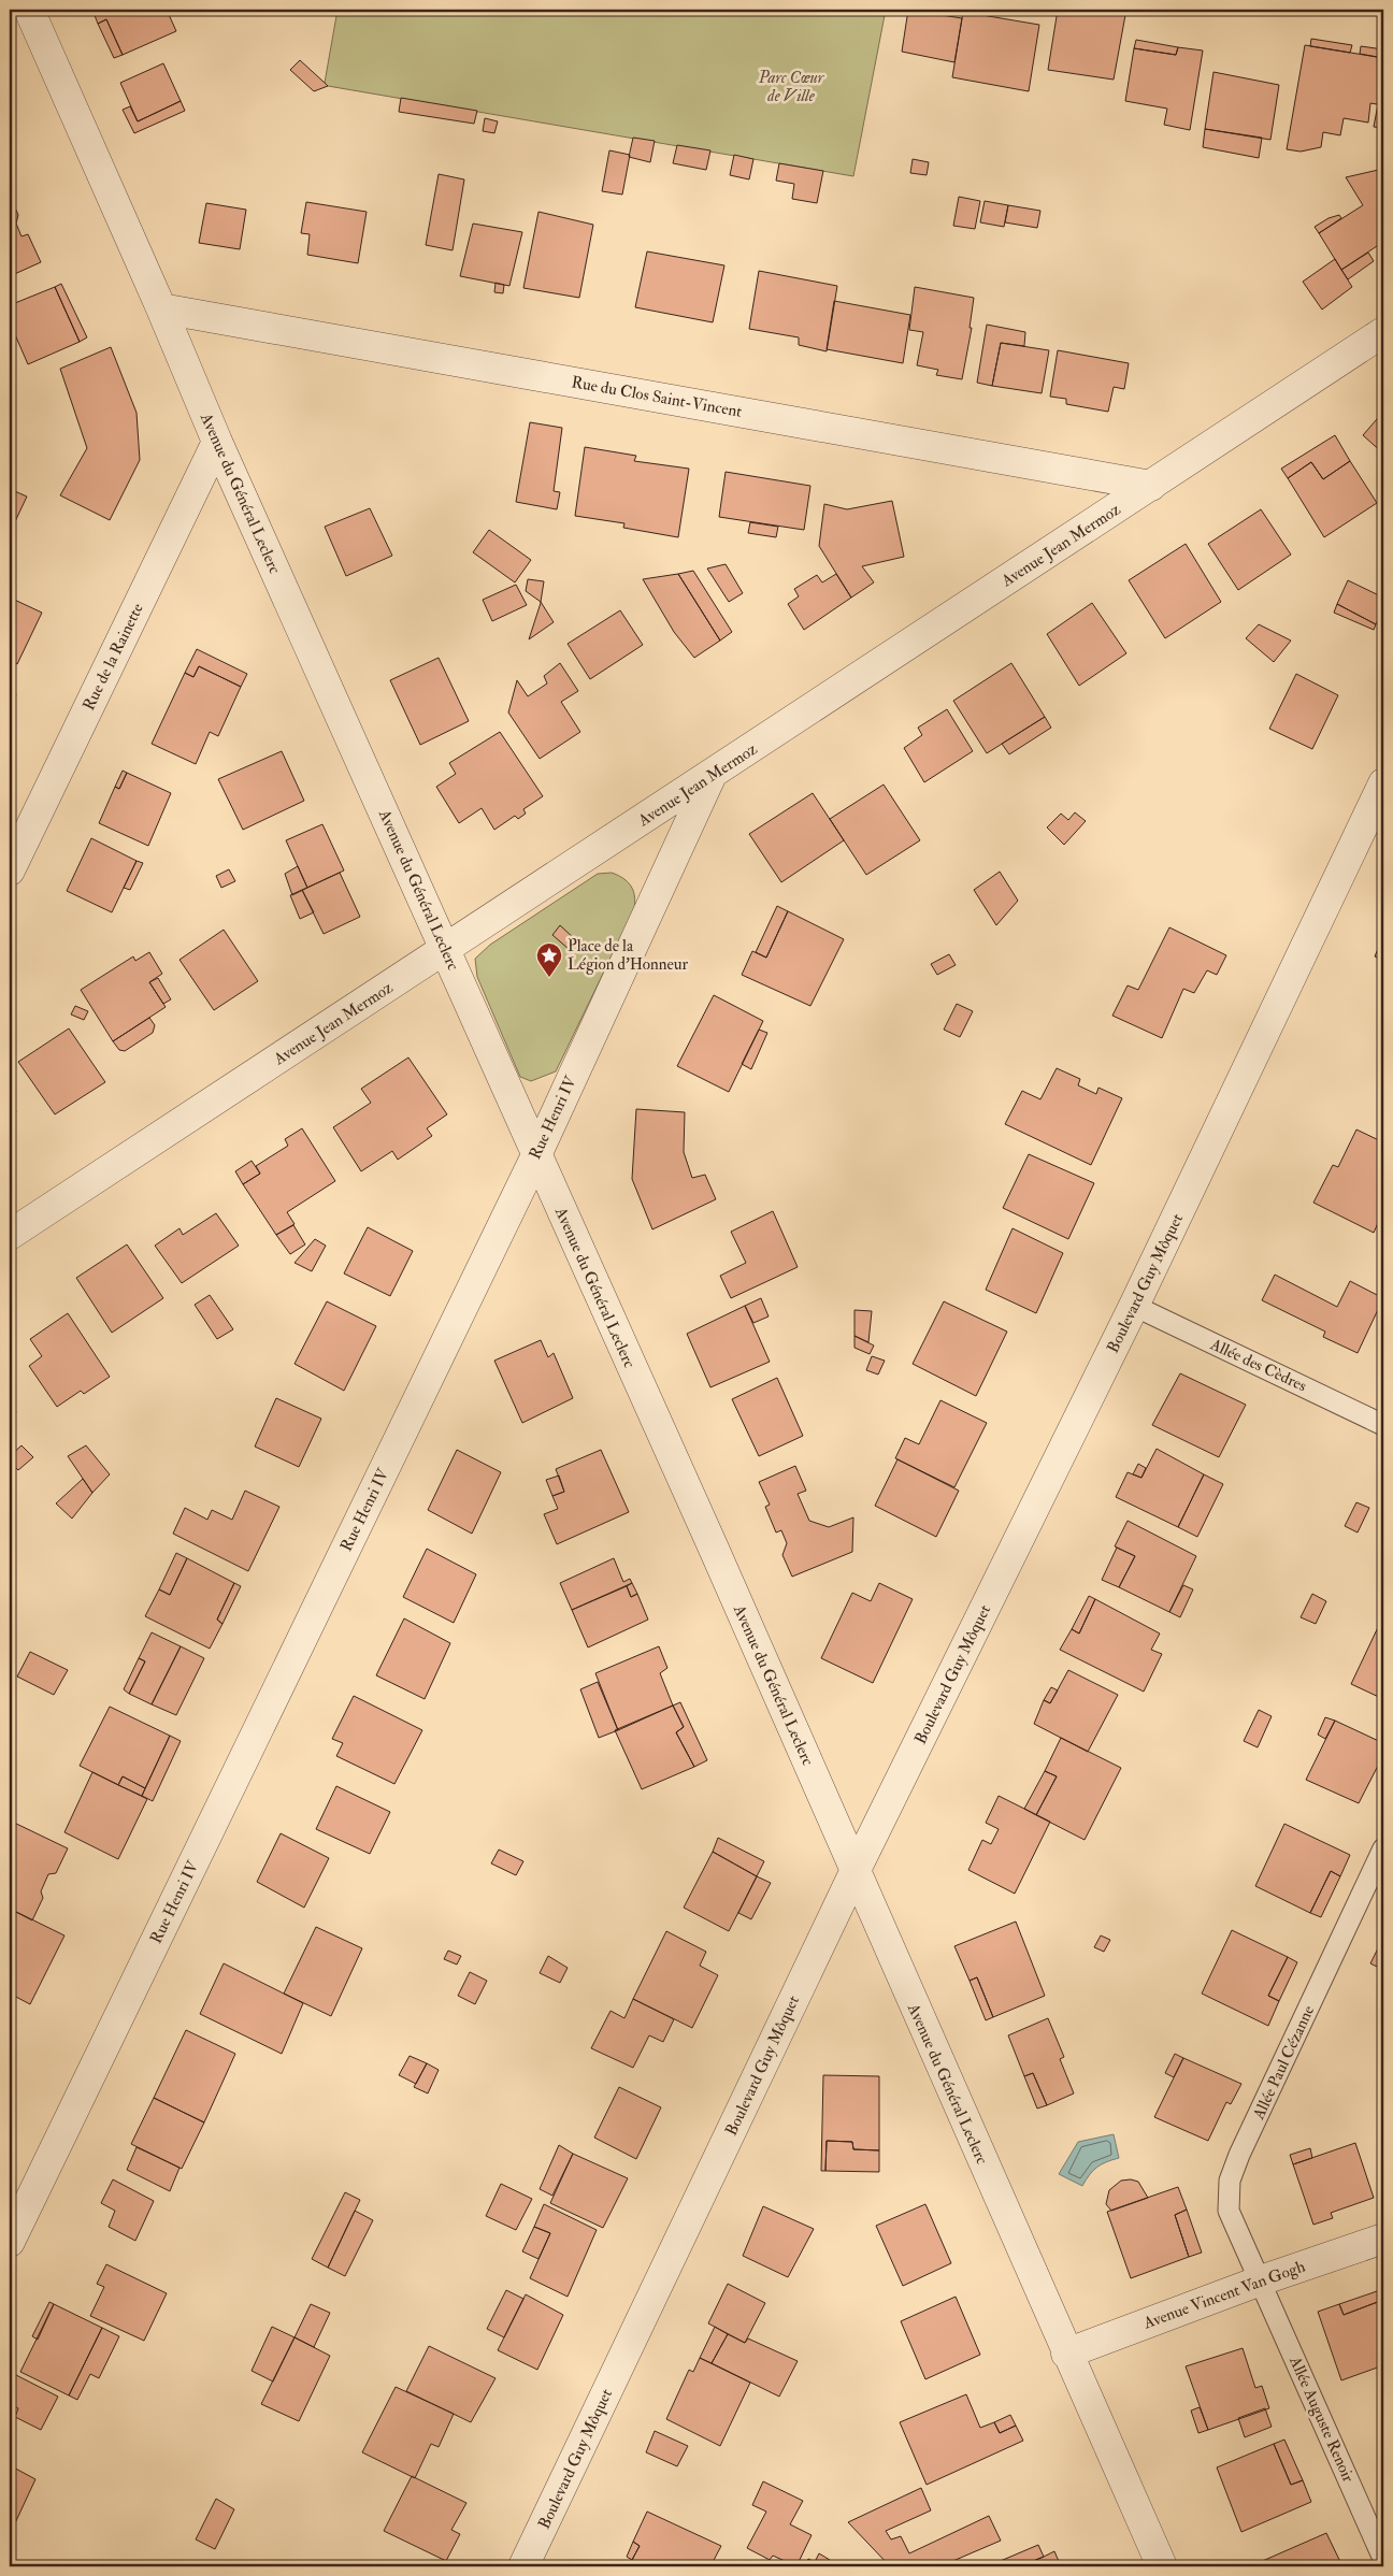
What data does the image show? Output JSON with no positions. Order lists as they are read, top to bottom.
{
  "streets": {
    "street": [
      "Rue du Clos Saint-Vincent",
      "Avenue du Général Leclerc",
      "Avenue Jean Mermoz",
      "Rue de la Rainette",
      "Rue Henri IV",
      "Boulevard Guy Môquet",
      "Avenue Vincent Van Gogh"
    ],
    "lane": ["Allée des Cèdres", "Allée Paul Cézanne", "Allée Auguste Renoir"]
  },
  "crossings": [
    ["Rue du Clos Saint-Vincent", "Avenue du Général Leclerc"],
    ["Rue du Clos Saint-Vincent", "Avenue Jean Mermoz"],
    ["Avenue du Général Leclerc", "Avenue Jean Mermoz"],
    ["Avenue du Général Leclerc", "Rue de la Rainette"],
    ["Avenue du Général Leclerc", "Rue Henri IV"],
    ["Avenue du Général Leclerc", "Boulevard Guy Môquet"],
    ["Avenue du Général Leclerc", "Avenue Vincent Van Gogh"],
    ["Avenue Jean Mermoz", "Rue Henri IV"],
    ["Boulevard Guy Môquet", "Allée des Cèdres"],
    ["Allée Paul Cézanne", "Avenue Vincent Van Gogh"],
    ["Allée Paul Cézanne", "Allée Auguste Renoir"],
    ["Avenue Vincent Van Gogh", "Allée Auguste Renoir"]
  ],
  "parks": ["Parc Cœur de Ville"],
  "places": {
    "place": ["Place de la Légion d'Honneur"]
  }
}
